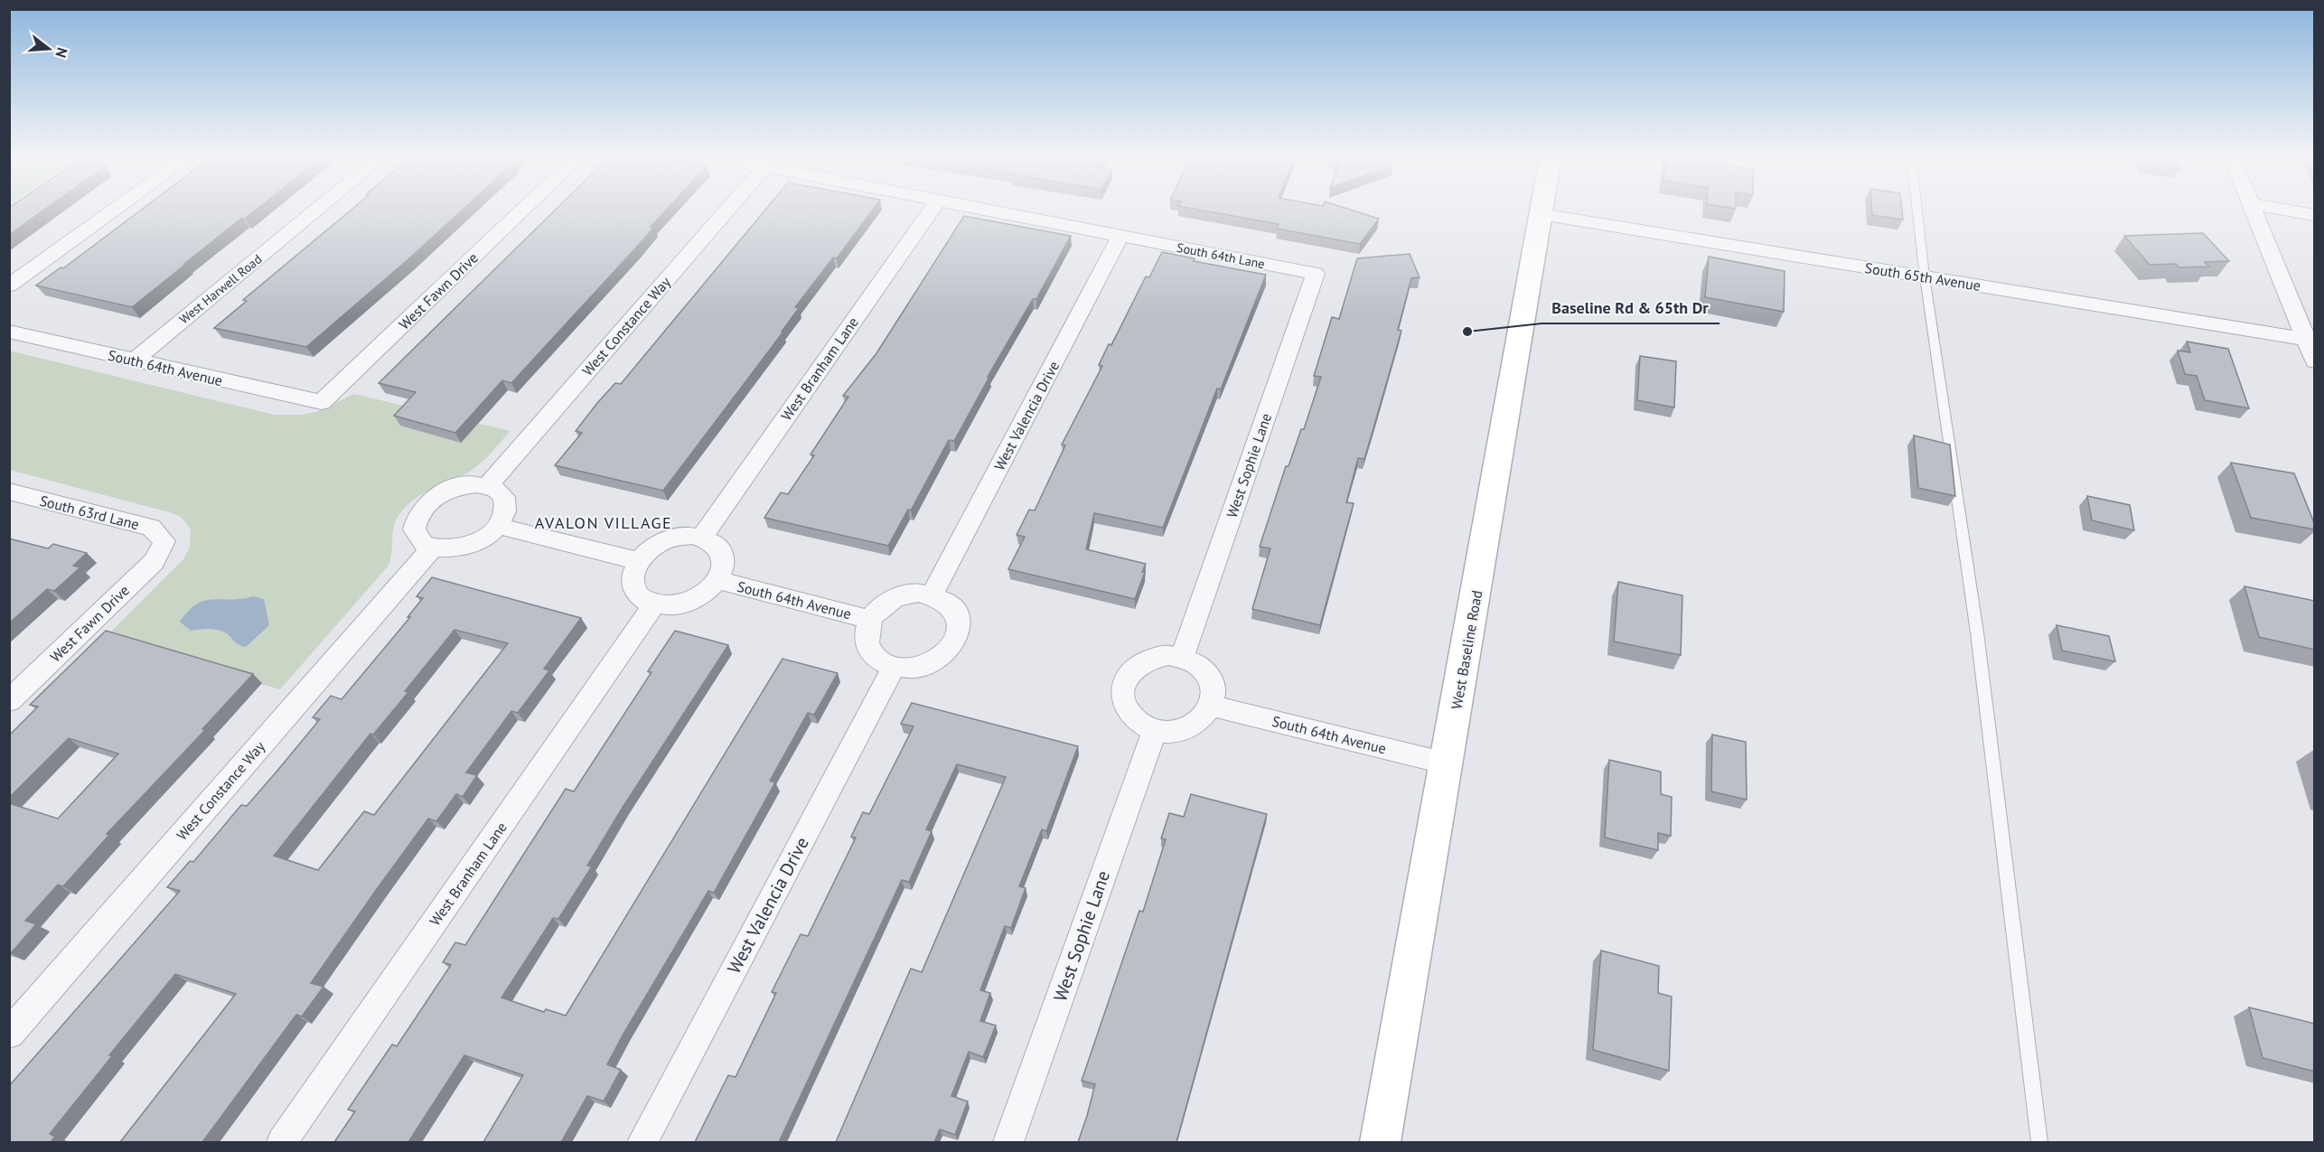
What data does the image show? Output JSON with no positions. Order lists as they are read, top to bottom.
{
  "streets": {
    "main road": ["West Baseline Road"],
    "street": [
      "South 64th Lane",
      "South 65th Avenue",
      "West Harwell Road",
      "West Fawn Drive",
      "West Constance Way",
      "South 64th Avenue",
      "West Branham Lane",
      "West Valencia Drive",
      "West Sophie Lane",
      "South 63rd Lane"
    ]
  },
  "crossings": [
    ["South 64th Lane", "West Valencia Drive"],
    ["South 64th Lane", "West Sophie Lane"],
    ["South 65th Avenue", "West Baseline Road"],
    ["West Harwell Road", "South 64th Avenue"],
    ["West Fawn Drive", "South 64th Avenue"],
    ["West Fawn Drive", "South 63rd Lane"],
    ["South 64th Avenue", "West Branham Lane"],
    ["South 64th Avenue", "West Valencia Drive"],
    ["South 64th Avenue", "West Sophie Lane"],
    ["South 64th Avenue", "West Baseline Road"]
  ],
  "districts": ["AVALON VILLAGE"],
  "places": ["Baseline Rd & 65th Dr"],
  "north": "right"
}
